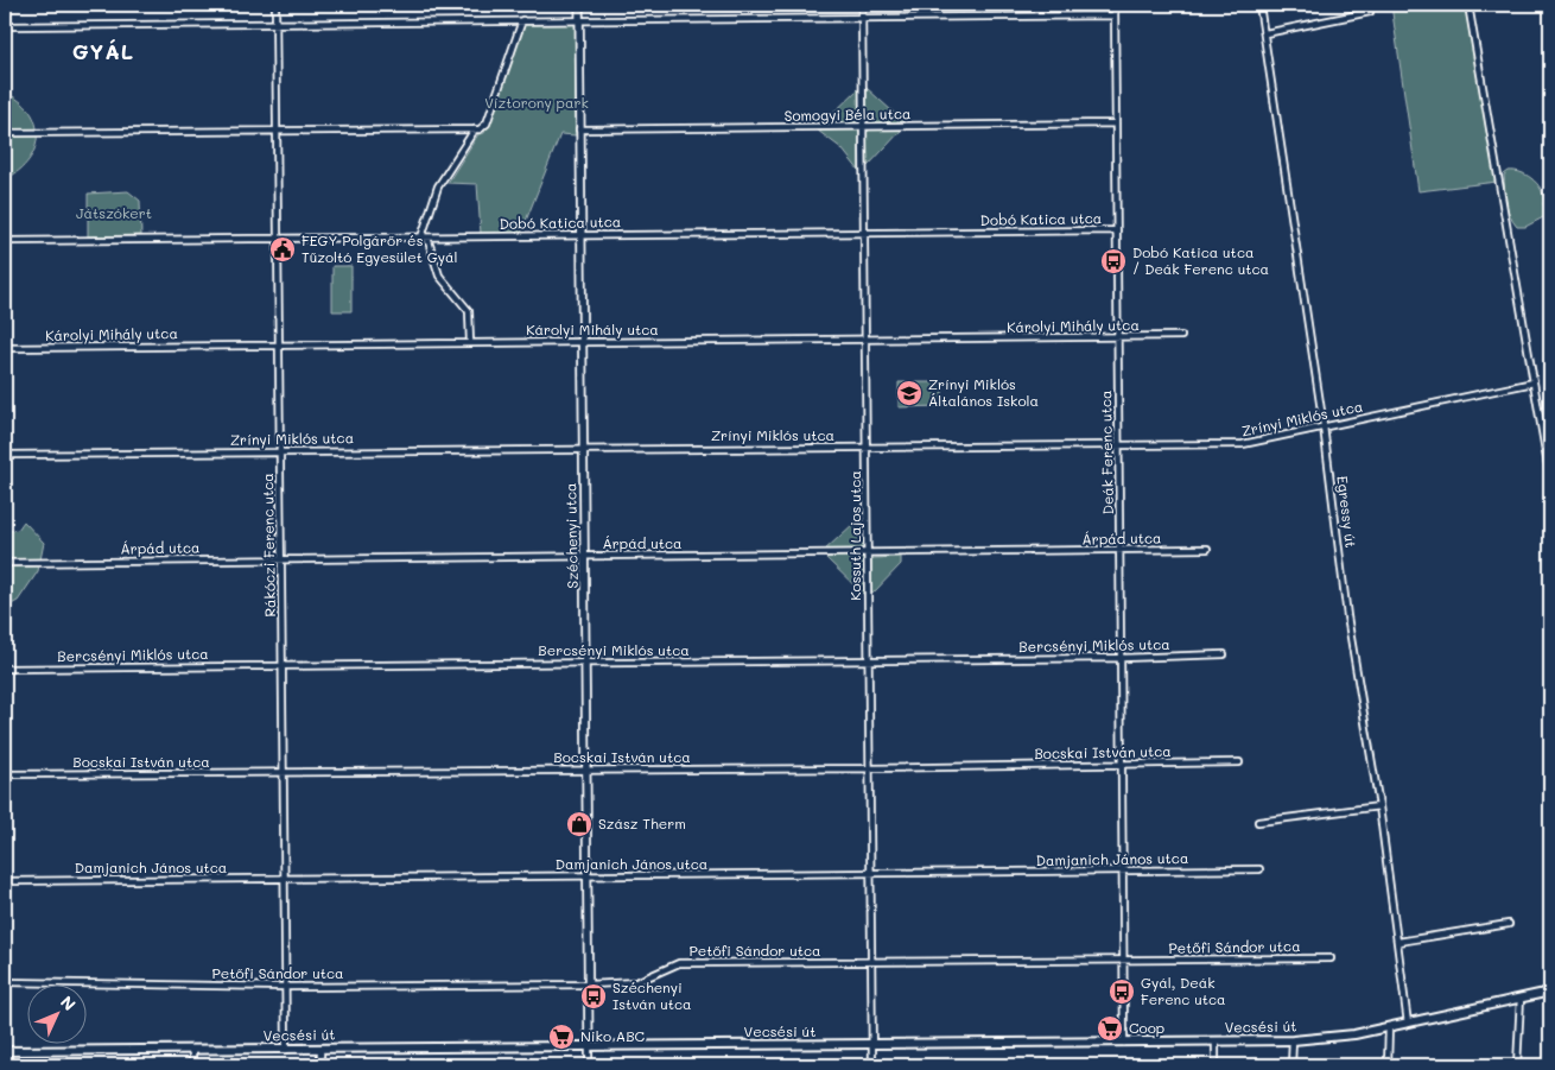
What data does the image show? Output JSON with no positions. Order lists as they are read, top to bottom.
{
  "streets": {
    "main road": ["Vecsési út"],
    "street": [
      "Somogyi Béla utca",
      "Dobó Katica utca",
      "Károlyi Mihály utca",
      "Zrínyi Miklós utca",
      "Deák Ferenc utca",
      "Egressy út",
      "Széchenyi utca",
      "Kossuth Lajos utca",
      "Árpád utca",
      "Rákóczi Ferenc utca",
      "Bercsényi Miklós utca",
      "Bocskai István utca",
      "Damjanich János utca",
      "Petőfi Sándor utca"
    ]
  },
  "crossings": [
    ["Somogyi Béla utca", "Deák Ferenc utca"],
    ["Somogyi Béla utca", "Széchenyi utca"],
    ["Somogyi Béla utca", "Kossuth Lajos utca"],
    ["Dobó Katica utca", "Deák Ferenc utca"],
    ["Dobó Katica utca", "Széchenyi utca"],
    ["Dobó Katica utca", "Kossuth Lajos utca"],
    ["Dobó Katica utca", "Rákóczi Ferenc utca"],
    ["Károlyi Mihály utca", "Deák Ferenc utca"],
    ["Károlyi Mihály utca", "Széchenyi utca"],
    ["Károlyi Mihály utca", "Kossuth Lajos utca"],
    ["Károlyi Mihály utca", "Rákóczi Ferenc utca"],
    ["Zrínyi Miklós utca", "Deák Ferenc utca"],
    ["Zrínyi Miklós utca", "Egressy út"],
    ["Zrínyi Miklós utca", "Széchenyi utca"],
    ["Zrínyi Miklós utca", "Kossuth Lajos utca"],
    ["Zrínyi Miklós utca", "Rákóczi Ferenc utca"],
    ["Deák Ferenc utca", "Árpád utca"],
    ["Deák Ferenc utca", "Bercsényi Miklós utca"],
    ["Deák Ferenc utca", "Bocskai István utca"],
    ["Deák Ferenc utca", "Damjanich János utca"],
    ["Deák Ferenc utca", "Petőfi Sándor utca"],
    ["Deák Ferenc utca", "Vecsési út"],
    ["Egressy út", "Vecsési út"],
    ["Széchenyi utca", "Árpád utca"],
    ["Széchenyi utca", "Bercsényi Miklós utca"],
    ["Széchenyi utca", "Bocskai István utca"],
    ["Széchenyi utca", "Damjanich János utca"],
    ["Széchenyi utca", "Petőfi Sándor utca"],
    ["Széchenyi utca", "Vecsési út"],
    ["Kossuth Lajos utca", "Árpád utca"],
    ["Kossuth Lajos utca", "Bercsényi Miklós utca"],
    ["Kossuth Lajos utca", "Bocskai István utca"],
    ["Kossuth Lajos utca", "Damjanich János utca"],
    ["Kossuth Lajos utca", "Petőfi Sándor utca"],
    ["Kossuth Lajos utca", "Vecsési út"],
    ["Árpád utca", "Rákóczi Ferenc utca"],
    ["Rákóczi Ferenc utca", "Bercsényi Miklós utca"],
    ["Rákóczi Ferenc utca", "Bocskai István utca"],
    ["Rákóczi Ferenc utca", "Damjanich János utca"],
    ["Rákóczi Ferenc utca", "Petőfi Sándor utca"],
    ["Rákóczi Ferenc utca", "Vecsési út"]
  ],
  "districts": ["GYÁL"],
  "parks": ["Víztorony park", "Játszókert"],
  "places": {
    "public building": ["FEGY Polgárőr és Tűzoltó Egyesület Gyál"],
    "bus stop": ["Dobó Katica utca / Deák Ferenc utca", "Gyál, Deák Ferenc utca", "Széchenyi István utca"],
    "school or university": ["Zrínyi Miklós Általános Iskola"],
    "shop": ["Szász Therm"],
    "supermarket": ["Coop", "Niko ABC"]
  },
  "north": "top right"
}
